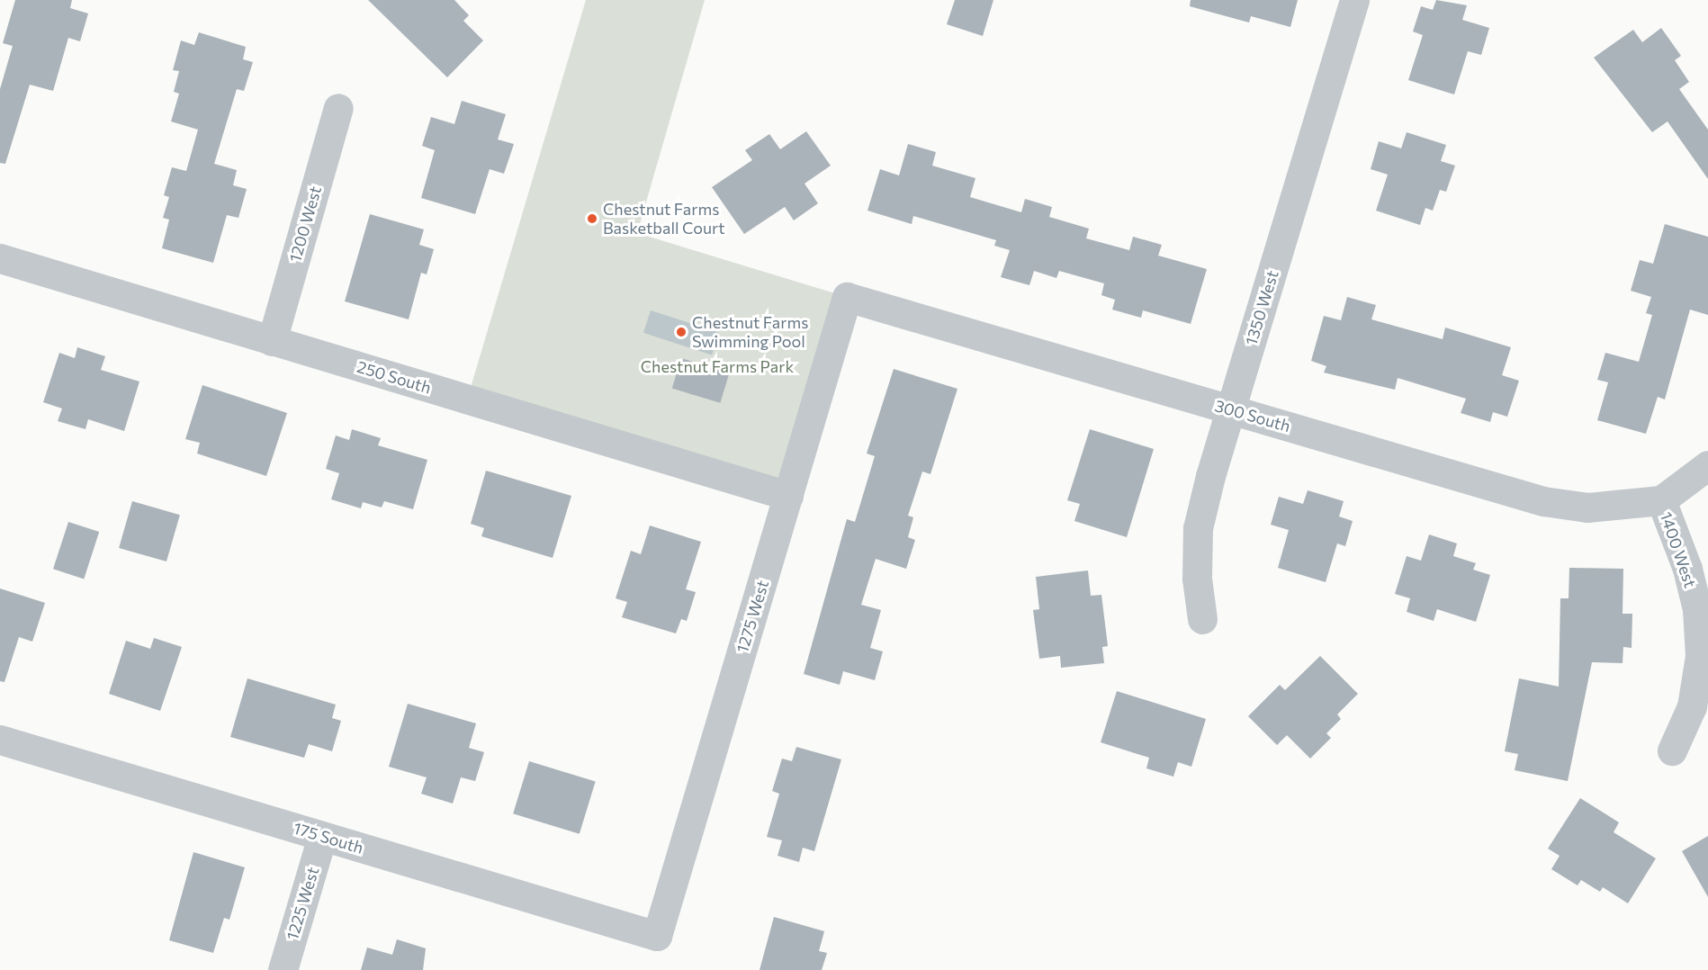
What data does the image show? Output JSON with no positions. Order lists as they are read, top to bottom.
{
  "streets": {
    "street": [
      "1200 West",
      "1350 West",
      "250 South",
      "300 South",
      "1400 West",
      "1275 West",
      "175 South",
      "1225 West"
    ]
  },
  "crossings": [
    ["1200 West", "250 South"],
    ["1350 West", "300 South"],
    ["250 South", "1275 West"],
    ["300 South", "1400 West"],
    ["300 South", "1275 West"],
    ["1275 West", "175 South"],
    ["175 South", "1225 West"]
  ],
  "parks": ["Chestnut Farms Park"],
  "places": ["Chestnut Farms Basketball Court", "Chestnut Farms Swimming Pool"]
}
